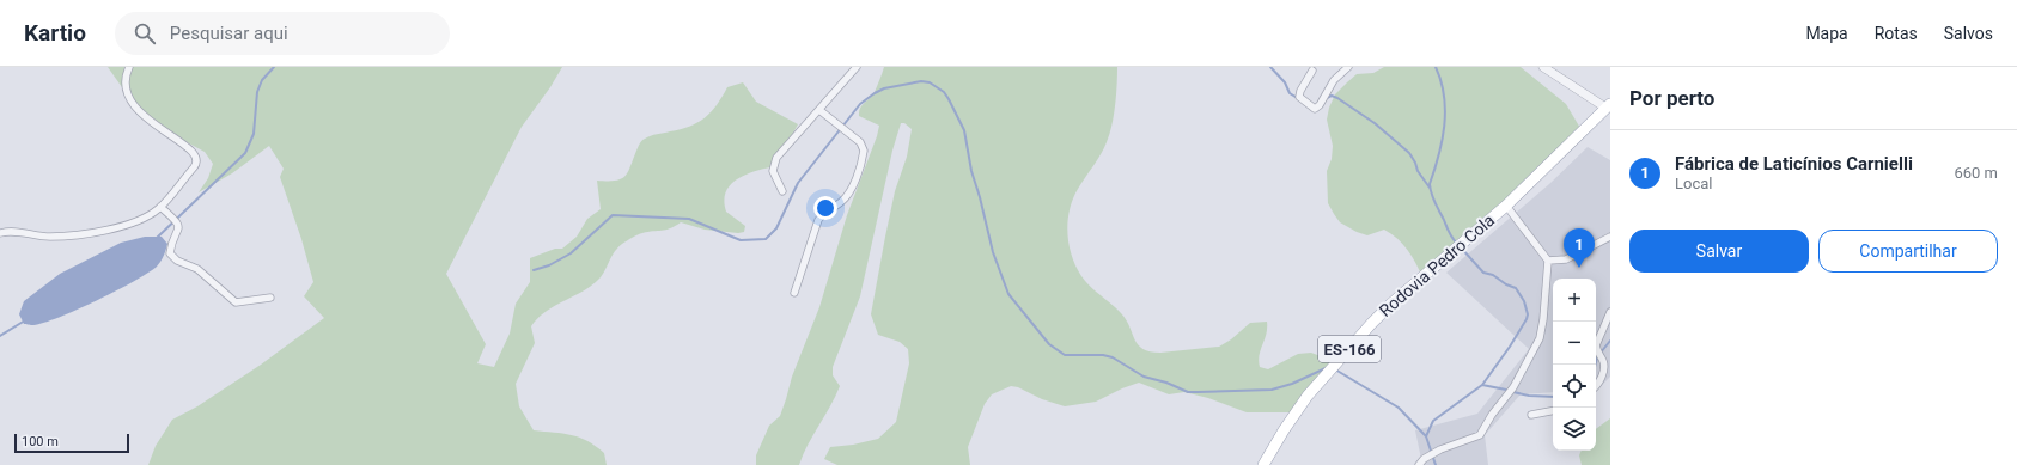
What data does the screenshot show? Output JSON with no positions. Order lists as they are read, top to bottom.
{
  "streets": {
    "main road": ["Rodovia Pedro Cola", "ES-166"]
  },
  "scale_bar": "100 m",
  "page": {
    "header": "Kartio",
    "search": "Pesquisar aqui",
    "nav": ["Mapa", "Rotas", "Salvos"],
    "heading": "Por perto",
    "list": [
      {
        "mark": "1",
        "name": "Fábrica de Laticínios Carnielli",
        "note": "Local",
        "value": "660 m"
      }
    ],
    "buttons": ["Salvar", "Compartilhar"],
    "pins": "1",
    "map_buttons": ["+", "−"],
    "scale": "100 m"
  }
}
